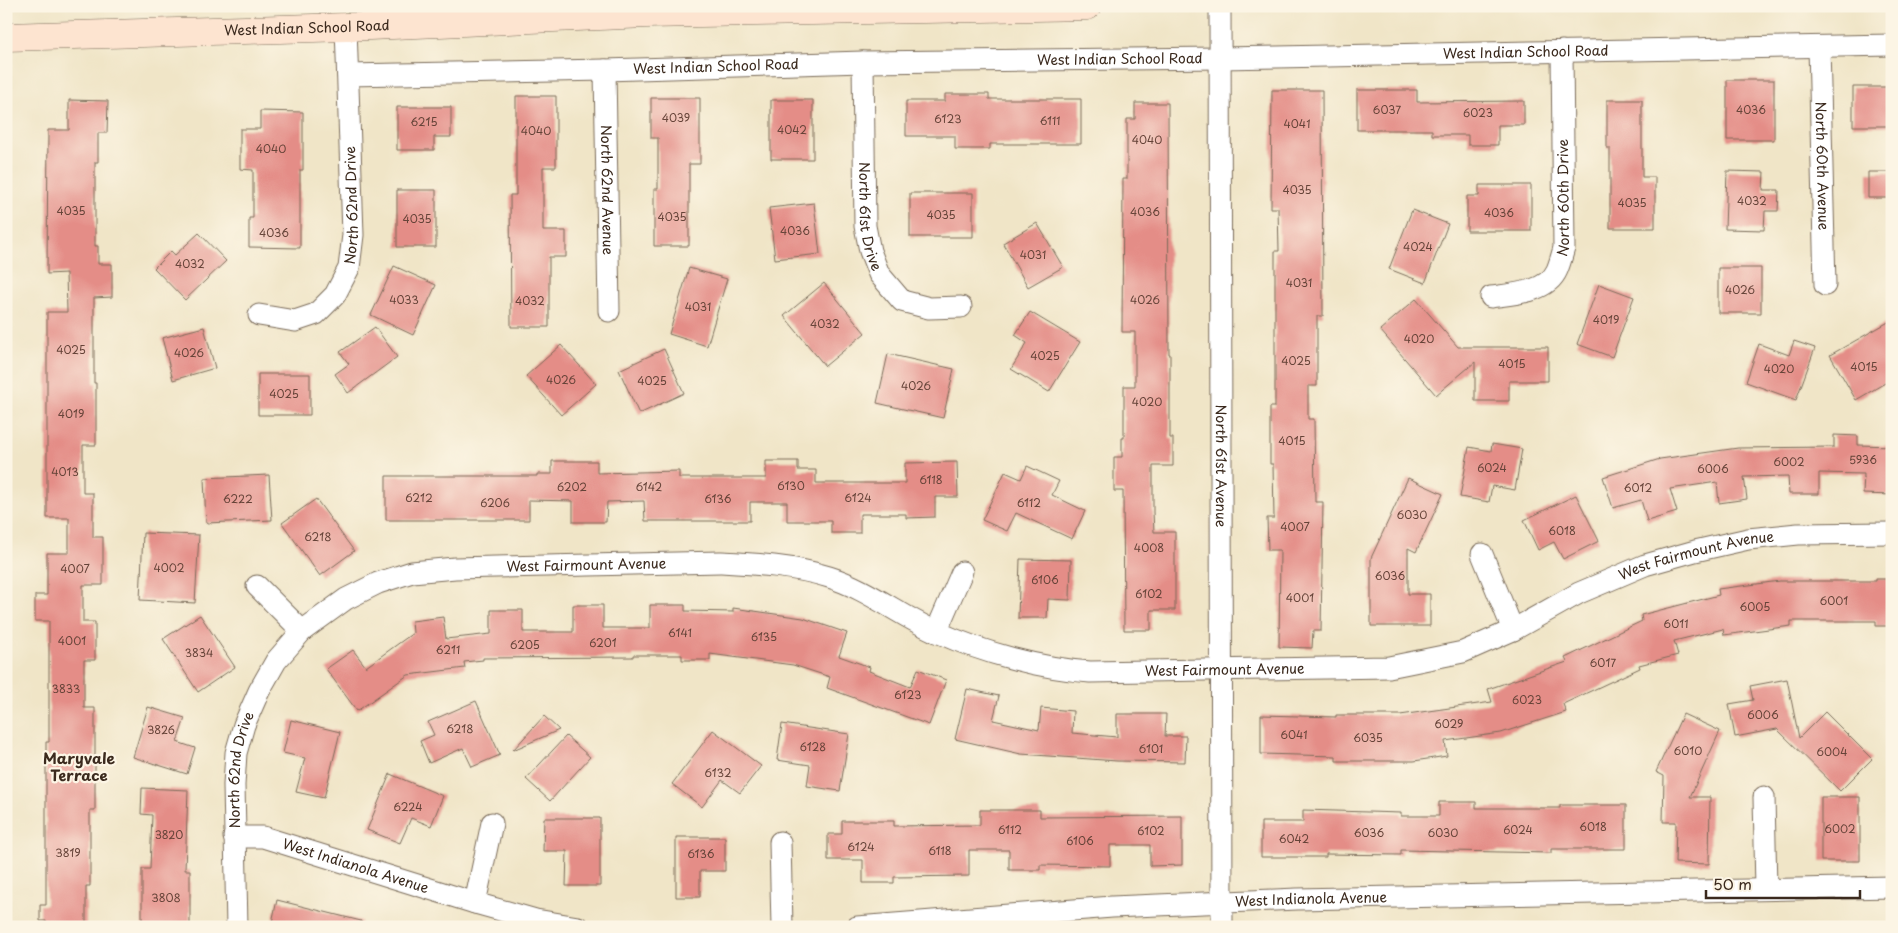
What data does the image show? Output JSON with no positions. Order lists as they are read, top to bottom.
{
  "streets": {
    "main road": ["West Indian School Road"],
    "street": [
      "North 60th Avenue",
      "North 62nd Avenue",
      "North 60th Drive",
      "North 62nd Drive",
      "North 61st Drive",
      "North 61st Avenue",
      "West Fairmount Avenue",
      "West Indianola Avenue"
    ]
  },
  "crossings": [
    ["West Indian School Road", "North 60th Avenue"],
    ["West Indian School Road", "North 62nd Avenue"],
    ["West Indian School Road", "North 60th Drive"],
    ["West Indian School Road", "North 62nd Drive"],
    ["West Indian School Road", "North 61st Drive"],
    ["West Indian School Road", "North 61st Avenue"],
    ["North 62nd Drive", "West Fairmount Avenue"],
    ["North 62nd Drive", "West Indianola Avenue"],
    ["North 61st Avenue", "West Fairmount Avenue"],
    ["North 61st Avenue", "West Indianola Avenue"]
  ],
  "districts": ["Maryvale Terrace"],
  "house_numbers": [
    "6037",
    "4036",
    "6023",
    "4039",
    "6123",
    "6111",
    "6215",
    "4041",
    "4042",
    "4040",
    "4040",
    "4040",
    "4035",
    "4032",
    "4035",
    "4035",
    "4036",
    "4036",
    "4035",
    "4035",
    "4035",
    "4036",
    "4036",
    "4024",
    "4031",
    "4032",
    "4031",
    "4026",
    "4033",
    "4026",
    "4032",
    "4031",
    "4019",
    "4032",
    "4020",
    "4025",
    "4026",
    "4025",
    "4025",
    "4015",
    "4015",
    "4020",
    "4026",
    "4025",
    "4026",
    "4025",
    "4020",
    "4019",
    "4015",
    "5936",
    "6002",
    "6024",
    "6006",
    "4013",
    "6118",
    "6130",
    "6202",
    "6142",
    "6012",
    "6212",
    "6124",
    "6222",
    "6136",
    "6206",
    "6112",
    "6030",
    "4007",
    "6018",
    "6218",
    "4008",
    "4002",
    "4007",
    "6036",
    "6106",
    "6102",
    "4001",
    "6001",
    "6005",
    "6011",
    "6141",
    "6135",
    "4001",
    "6201",
    "6205",
    "6211",
    "3834",
    "6017",
    "3833",
    "6123",
    "6023",
    "6006",
    "6029",
    "6218",
    "3826",
    "6041",
    "6035",
    "6128",
    "6101",
    "6010",
    "6004",
    "6132",
    "6224",
    "6018",
    "6002",
    "6112",
    "6024",
    "6102",
    "6036",
    "6030",
    "3820",
    "6042",
    "6106",
    "6124",
    "6118",
    "3819",
    "6136",
    "3808"
  ],
  "scale_bar": "50 m"
}
